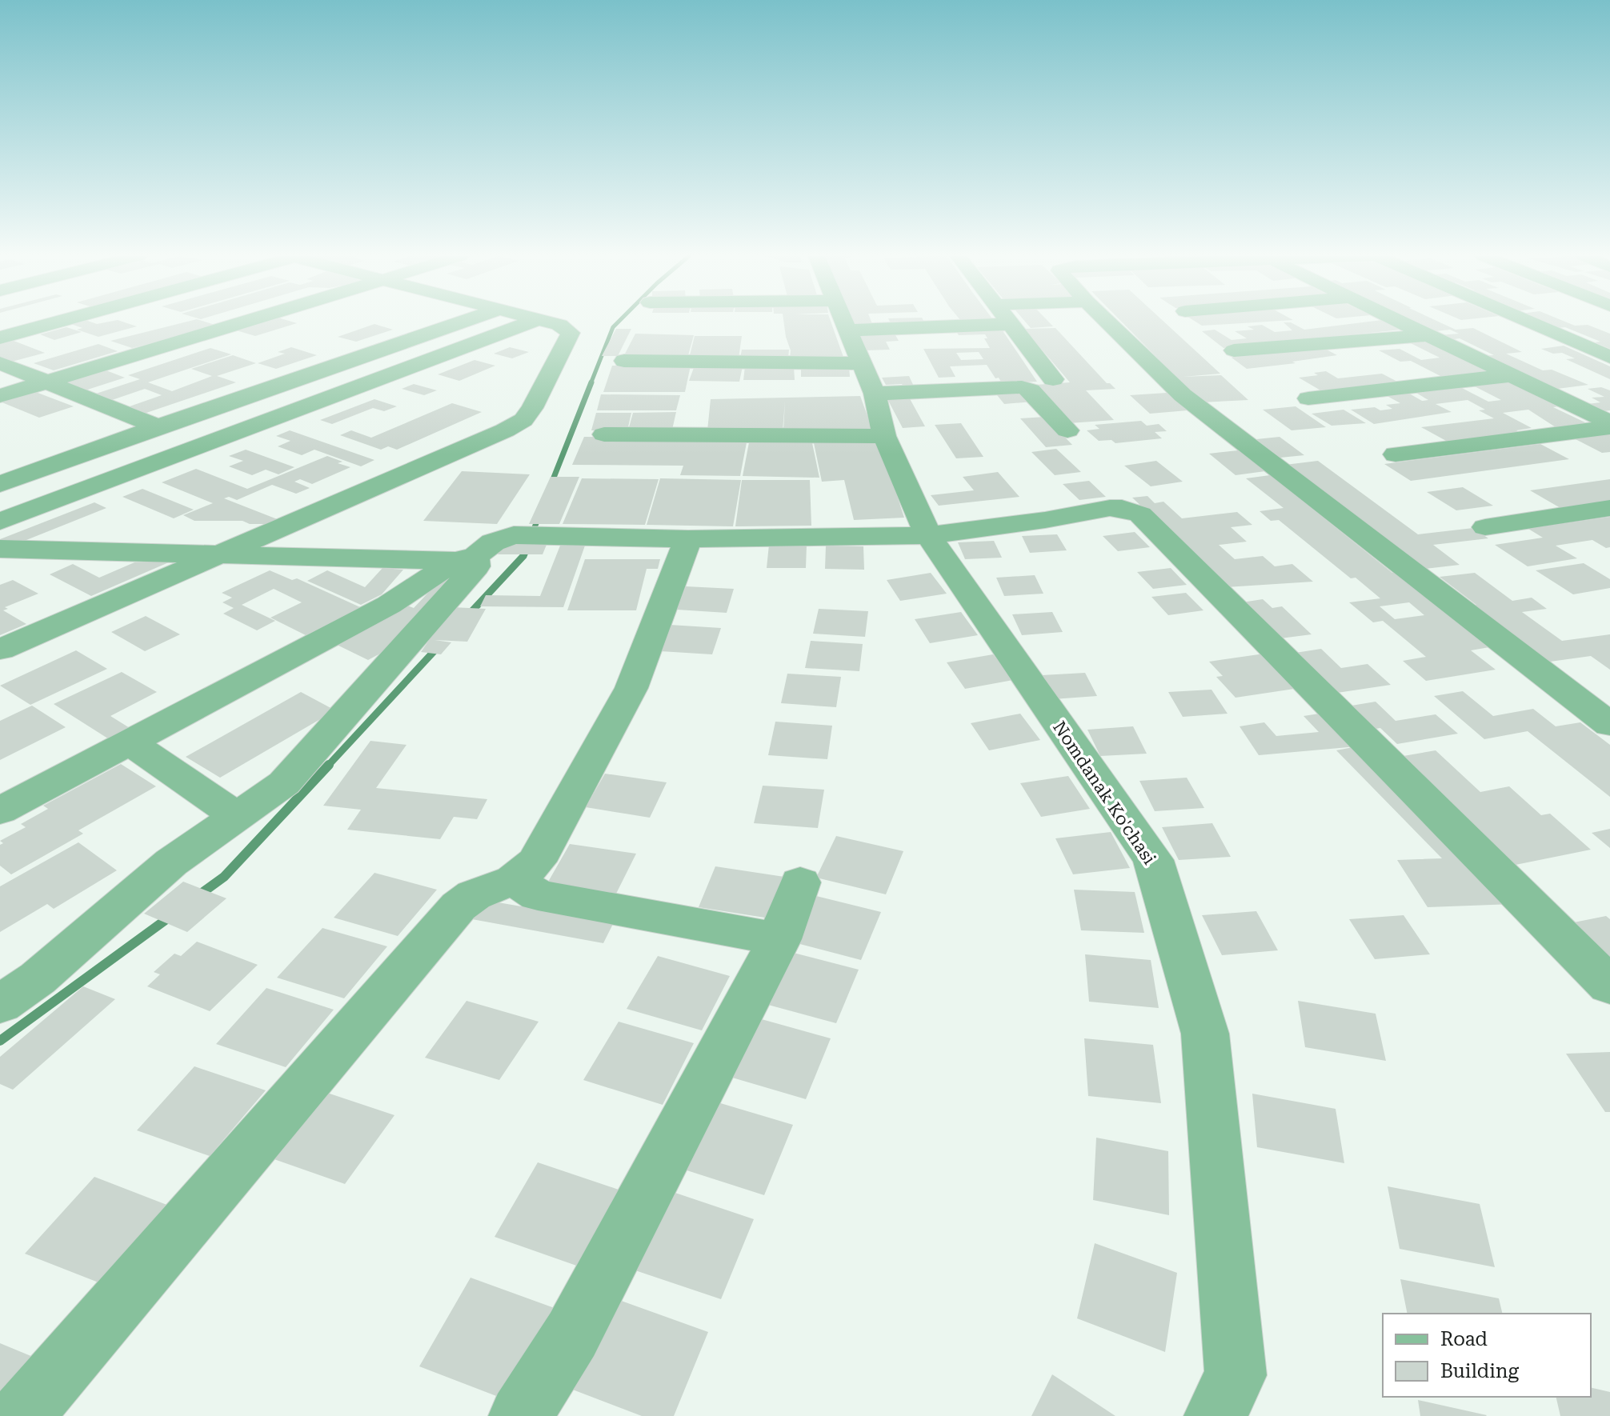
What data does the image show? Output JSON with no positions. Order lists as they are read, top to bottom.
{
  "streets": {
    "street": ["Nomdanak Ko'chasi"]
  },
  "legend": ["Road", "Building"]
}
